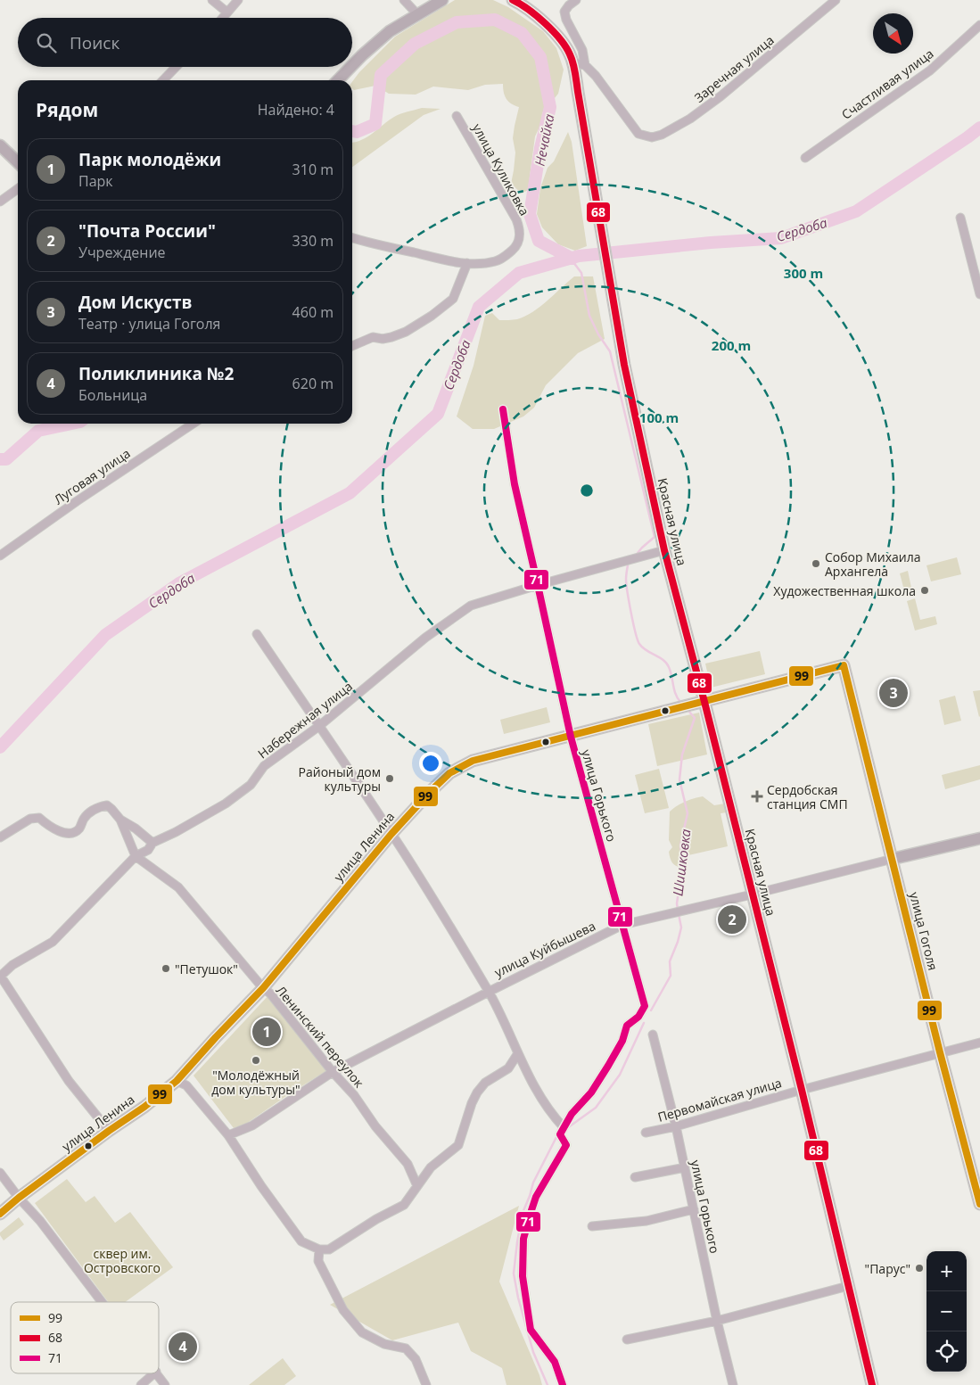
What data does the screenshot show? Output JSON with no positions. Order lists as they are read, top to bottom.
{
  "streets": {
    "street": [
      "Заречная улица",
      "Счастливая улица",
      "улица Куликовка",
      "Луговая улица",
      "Красная улица",
      "Набережная улица",
      "улица Горького",
      "улица Ленина",
      "улица Гоголя",
      "улица Куйбышева",
      "Ленинский переулок",
      "Первомайская улица"
    ]
  },
  "crossings": [
    ["Красная улица", "Набережная улица"],
    ["Красная улица", "улица Ленина"],
    ["Красная улица", "улица Куйбышева"],
    ["Красная улица", "Первомайская улица"],
    ["Набережная улица", "улица Горького"],
    ["Набережная улица", "Ленинский переулок"],
    ["улица Горького", "улица Ленина"],
    ["улица Горького", "улица Куйбышева"],
    ["улица Горького", "Первомайская улица"],
    ["улица Ленина", "улица Гоголя"],
    ["улица Ленина", "Ленинский переулок"],
    ["улица Гоголя", "улица Куйбышева"],
    ["улица Гоголя", "Первомайская улица"],
    ["улица Куйбышева", "Ленинский переулок"]
  ],
  "water": ["Нечайка", "Сердоба", "Шишковка"],
  "parks": ["сквер им. Островского"],
  "places": {
    "other": [
      "Собор Михаила Архангела",
      "Художественная школа",
      "Районый дом культуры",
      "\"Петушок\"",
      "\"Молодёжный дом культуры\"",
      "\"Парус\""
    ],
    "health": ["Сердобская станция СМП"]
  },
  "lines": ["transit line 68", "transit line 71", "transit line 99"],
  "legend": ["99", "68", "71"],
  "north": "bottom right",
  "page": {
    "search": "Поиск",
    "heading": ["Рядом", "Найдено: 4"],
    "list": [
      {
        "mark": "1",
        "name": "Парк молодёжи",
        "note": "Парк",
        "value": "310 m"
      },
      {
        "mark": "2",
        "name": "\"Почта России\"",
        "note": "Учреждение",
        "value": "330 m"
      },
      {
        "mark": "3",
        "name": "Дом Искуств",
        "note": "Театр · улица Гоголя",
        "value": "460 m"
      },
      {
        "mark": "4",
        "name": "Поликлиника №2",
        "note": "Больница",
        "value": "620 m"
      }
    ],
    "pins": [
      "3",
      "2",
      "1",
      "4"
    ],
    "map_buttons": ["+", "−"]
  },
  "rings": ["300 m", "200 m", "100 m"]
}
